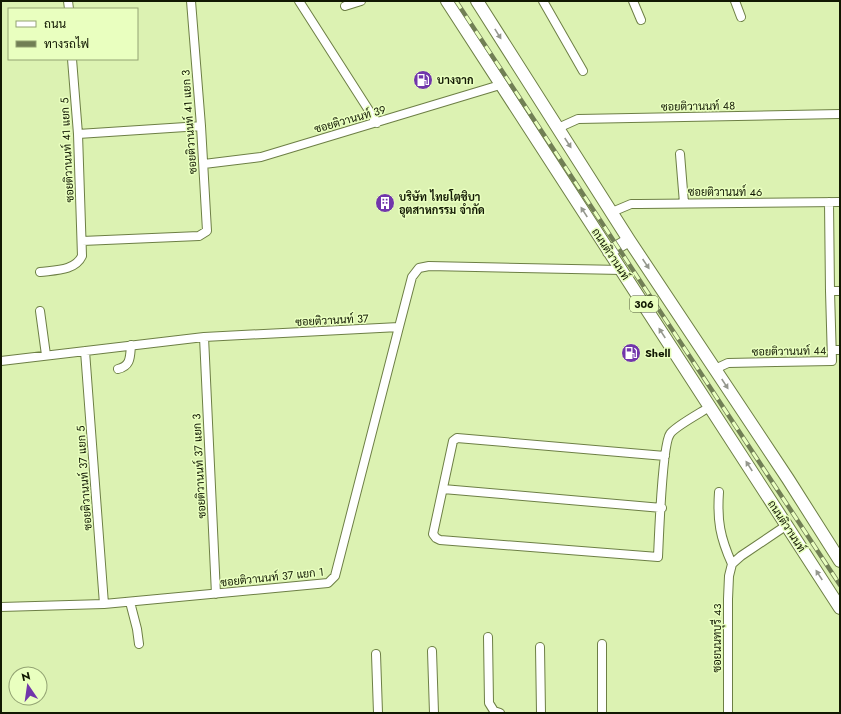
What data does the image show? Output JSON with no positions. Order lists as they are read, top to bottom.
{
  "streets": {
    "main road": ["ถนนติวานนท์", "306"],
    "street": [
      "ซอยติวานนท์ 48",
      "ซอยติวานนท์ 39",
      "ซอยติวานนท์ 41 แยก 3",
      "ซอยติวานนท์ 41 แยก 5",
      "ซอยติวานนท์ 46",
      "ซอยติวานนท์ 37",
      "ซอยติวานนท์ 44",
      "ซอยติวานนท์ 37 แยก 3",
      "ซอยติวานนท์ 37 แยก 5",
      "ซอยติวานนท์ 37 แยก 1",
      "ซอยนนทบุรี 43"
    ]
  },
  "crossings": [
    ["ซอยติวานนท์ 48", "306"],
    ["ซอยติวานนท์ 39", "ซอยติวานนท์ 41 แยก 3"],
    ["ซอยติวานนท์ 39", "ถนนติวานนท์"],
    ["ซอยติวานนท์ 41 แยก 3", "ซอยติวานนท์ 41 แยก 5"],
    ["ซอยติวานนท์ 46", "306"],
    ["ซอยติวานนท์ 46", "ซอยติวานนท์ 44"],
    ["306", "ซอยติวานนท์ 44"],
    ["ซอยติวานนท์ 37", "ซอยติวานนท์ 37 แยก 3"],
    ["ซอยติวานนท์ 37", "ซอยติวานนท์ 37 แยก 5"],
    ["ซอยติวานนท์ 37", "ซอยติวานนท์ 37 แยก 1"],
    ["ซอยติวานนท์ 37 แยก 3", "ซอยติวานนท์ 37 แยก 1"],
    ["ซอยติวานนท์ 37 แยก 5", "ซอยติวานนท์ 37 แยก 1"]
  ],
  "places": {
    "fuel station": ["บางจาก", "Shell"],
    "building": ["บริษัท ไทยโตชิบา อุตสาหกรรม จำกัด"]
  },
  "legend": ["ถนน", "ทางรถไฟ"],
  "north": "top"
}
